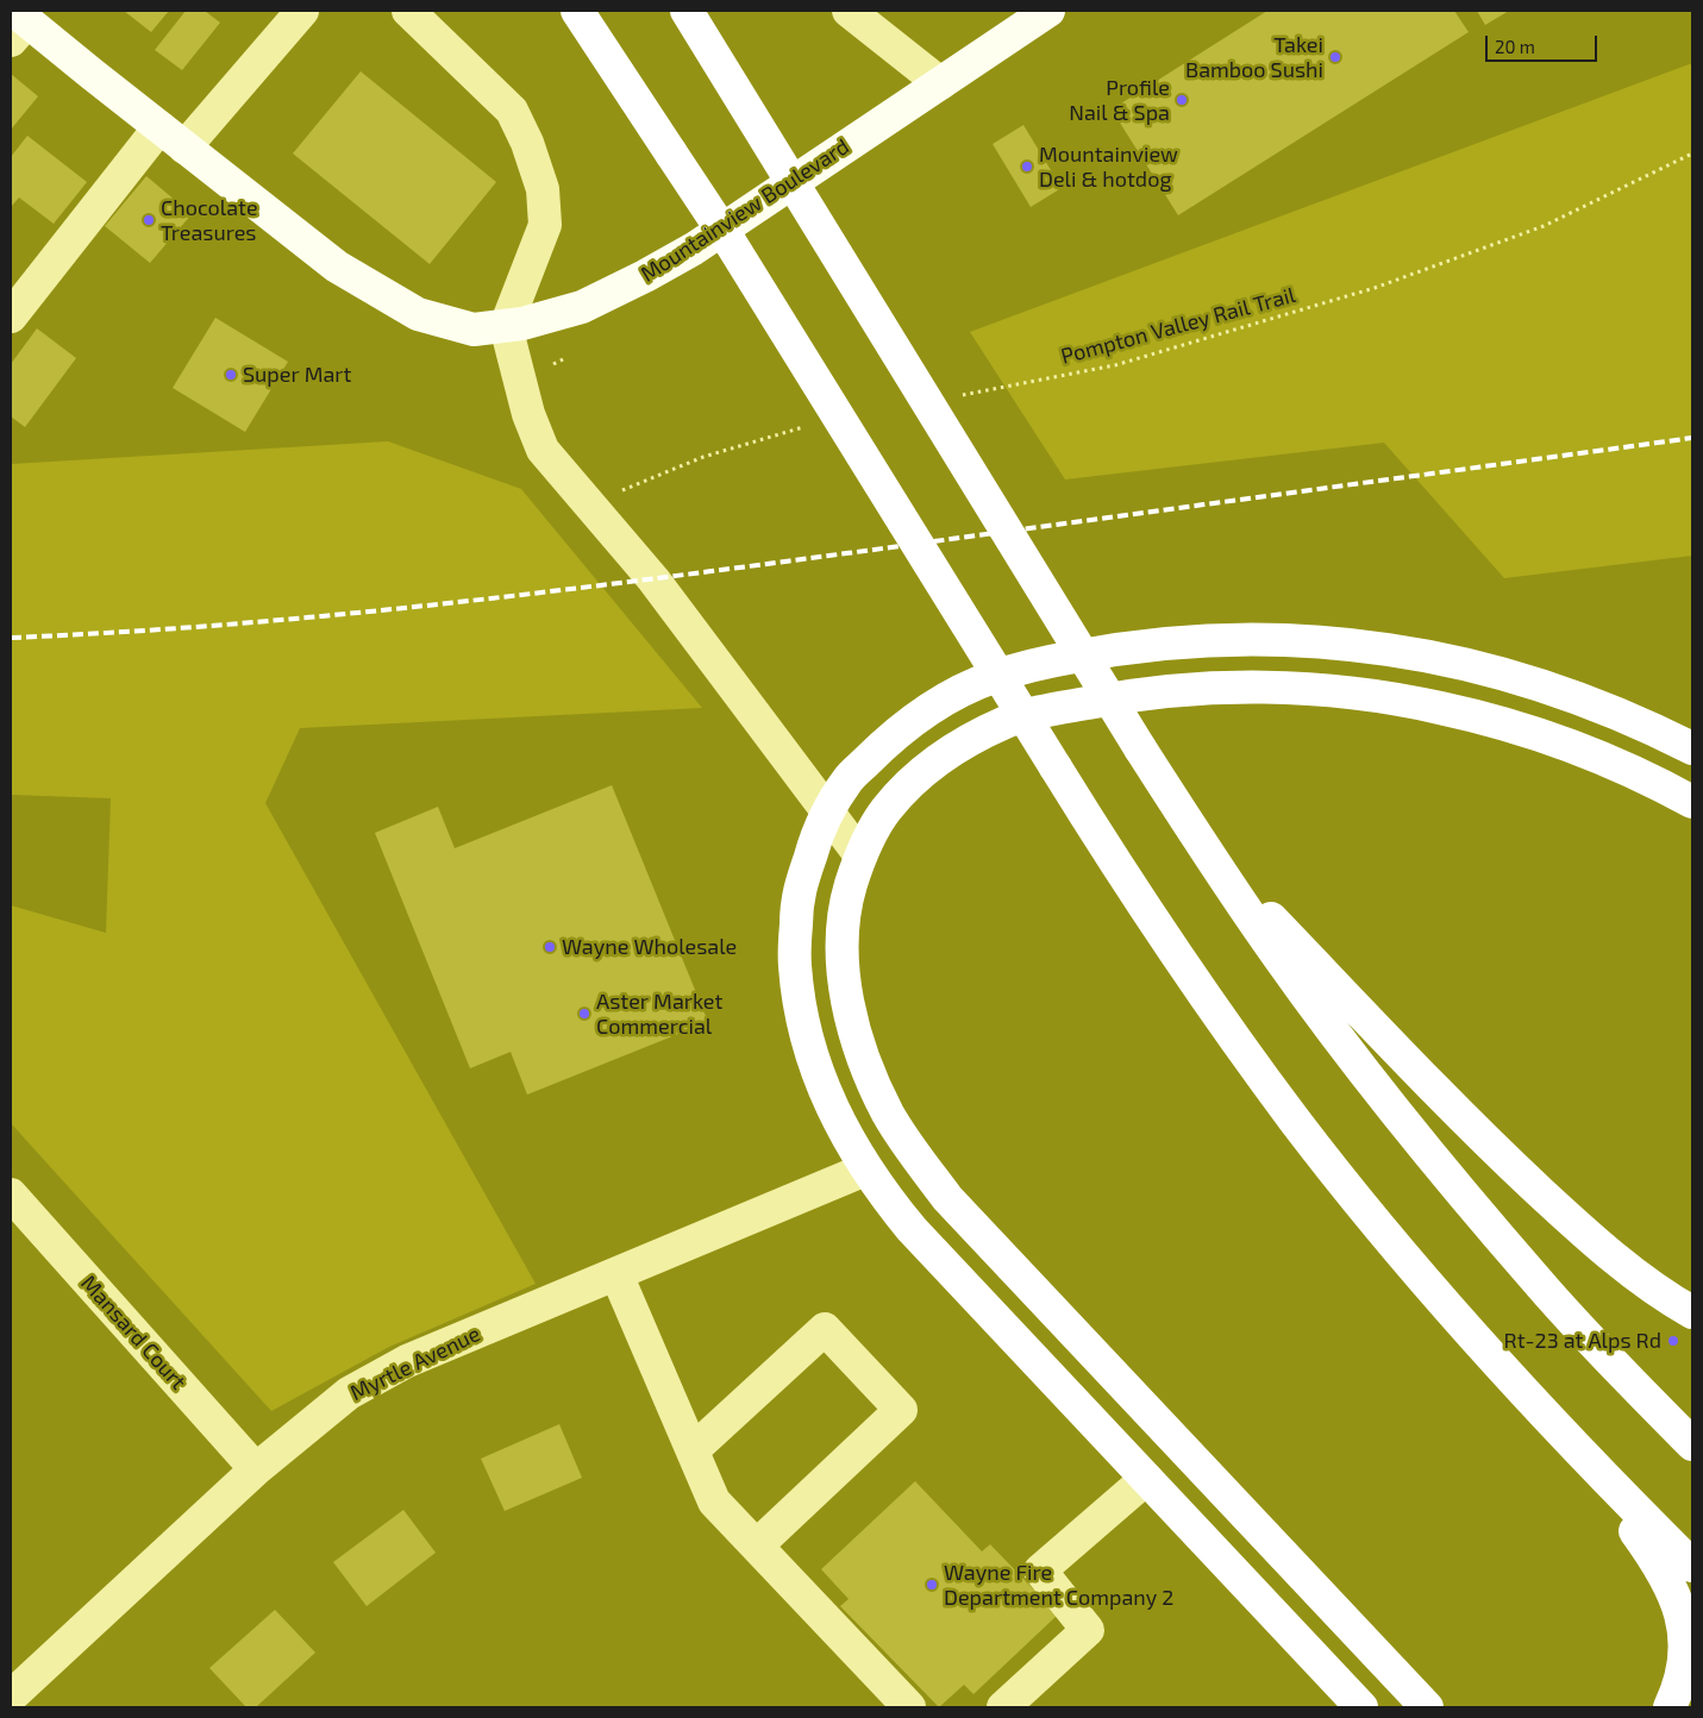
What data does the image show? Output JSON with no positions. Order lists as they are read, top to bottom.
{
  "streets": {
    "main road": ["Mountainview Boulevard"],
    "street": ["Mansard Court", "Myrtle Avenue"],
    "path": ["Pompton Valley Rail Trail"]
  },
  "crossings": [
    ["Mansard Court", "Myrtle Avenue"]
  ],
  "places": [
    "Takei Bamboo Sushi",
    "Profile Nail & Spa",
    "Mountainview Deli & hotdog",
    "Chocolate Treasures",
    "Super Mart",
    "Wayne Wholesale",
    "Aster Market Commercial",
    "Rt-23 at Alps Rd",
    "Wayne Fire Department Company 2"
  ],
  "scale_bar": "20 m"
}
